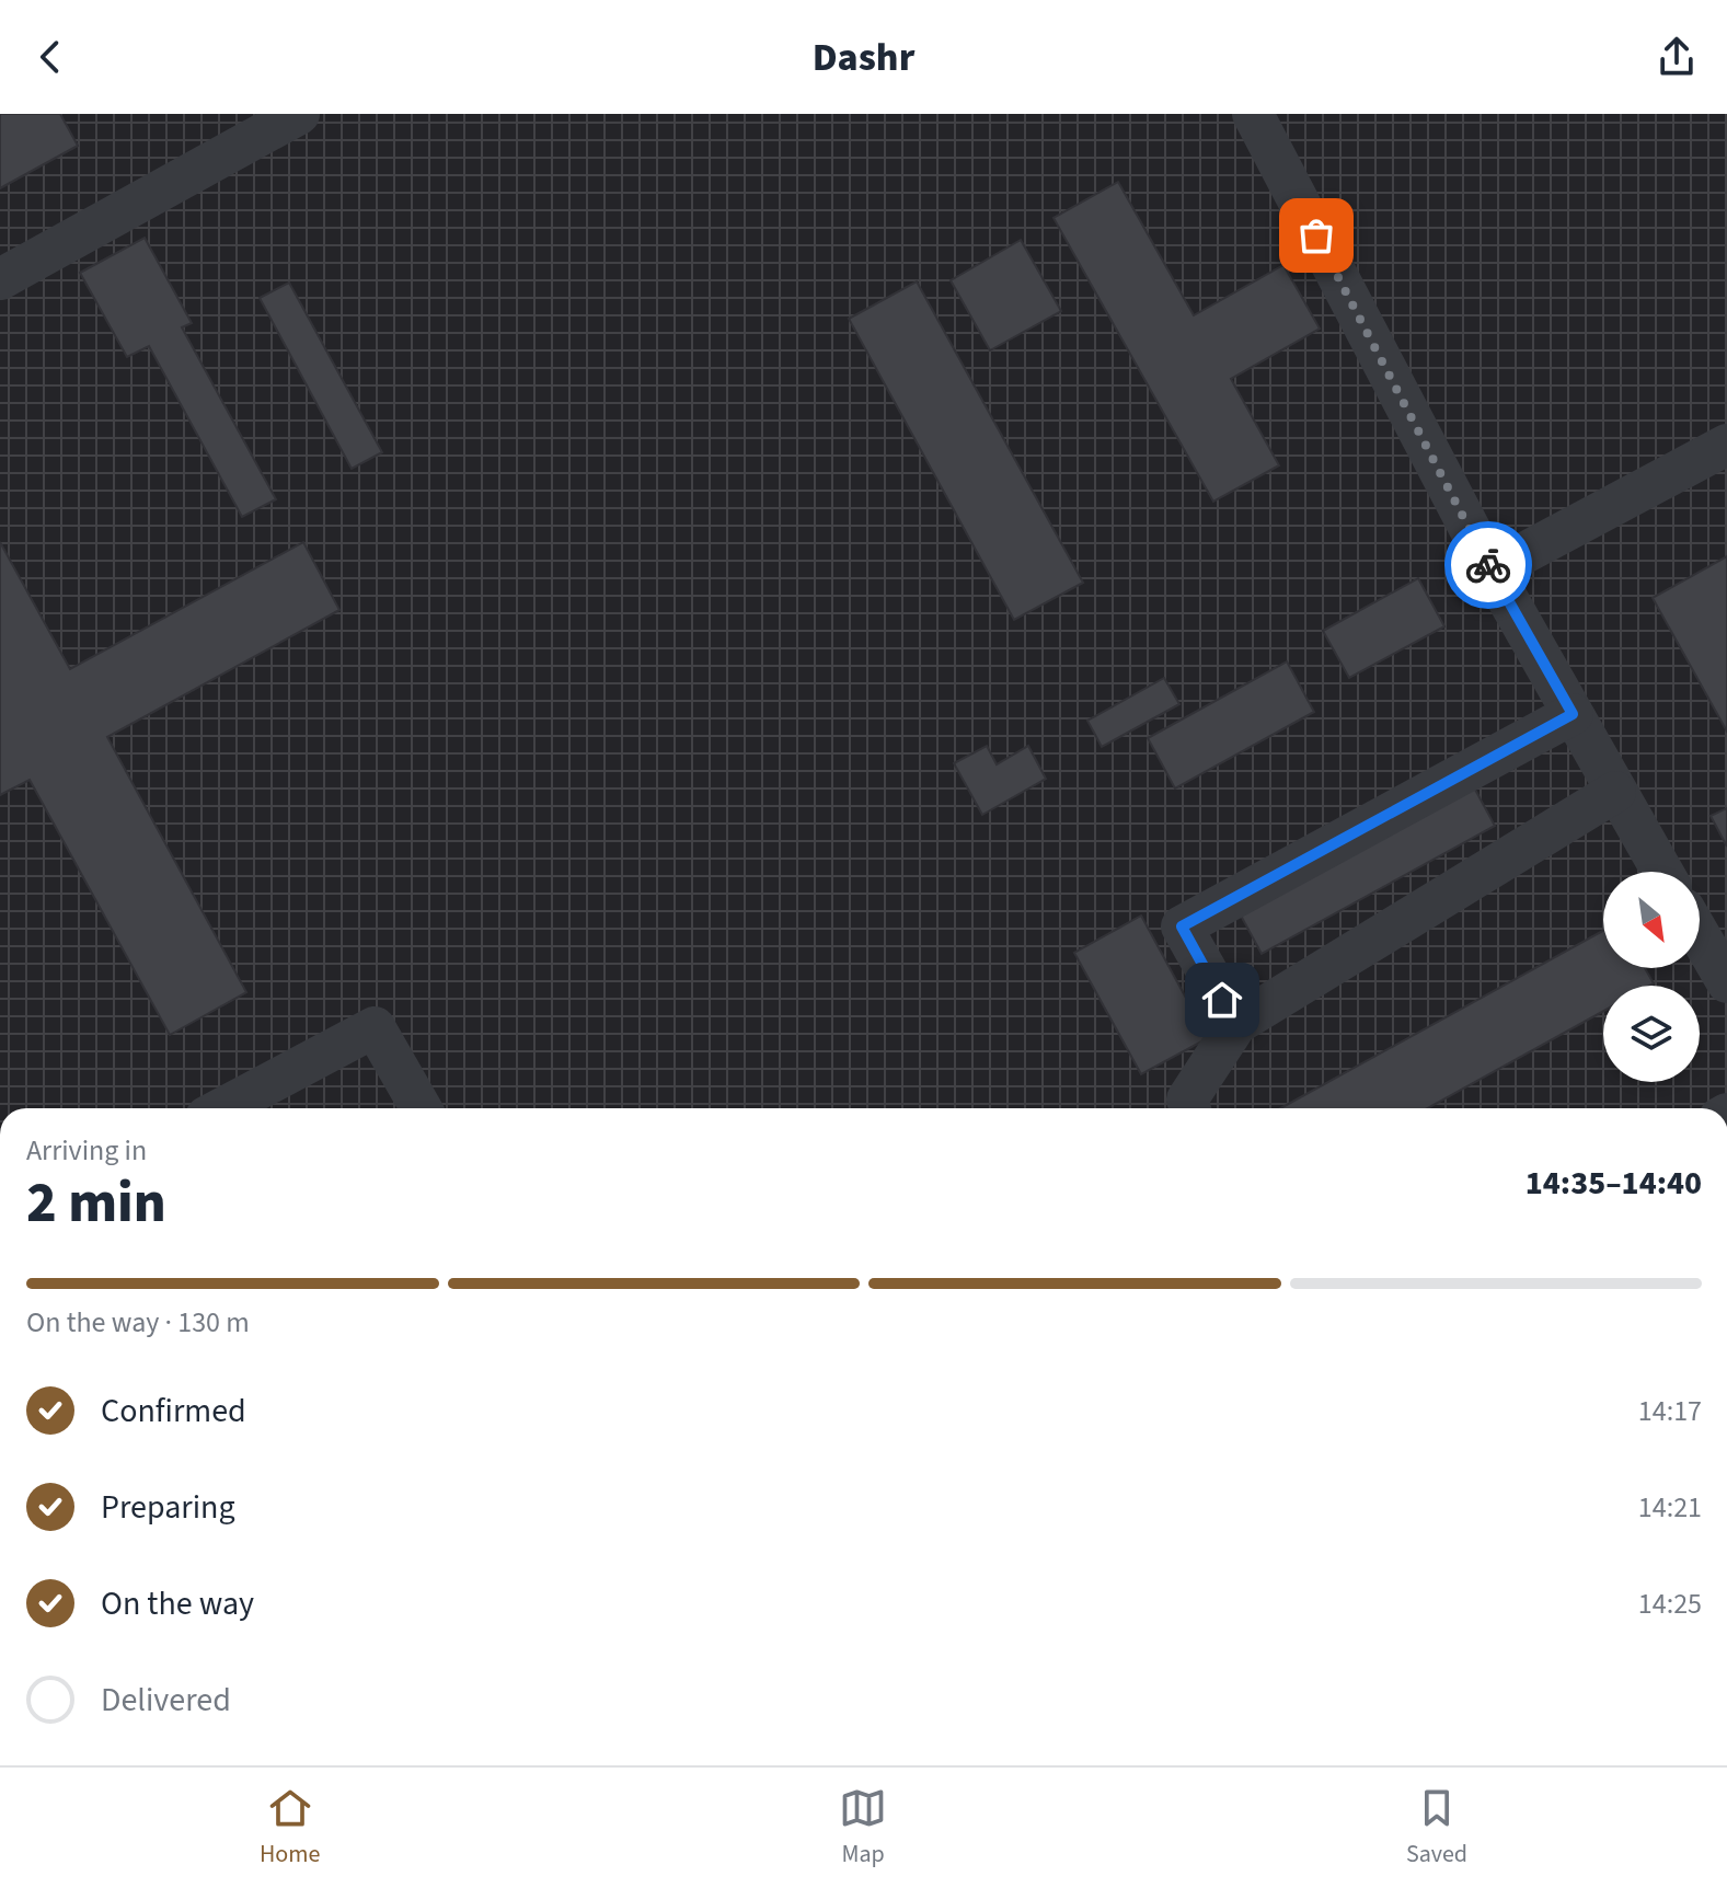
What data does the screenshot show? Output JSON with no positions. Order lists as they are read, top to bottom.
{
  "north": "bottom right",
  "page": {
    "header": "Dashr",
    "heading": ["2 min", "Arriving in", "14:35–14:40"],
    "bar": "On the way · 130 m",
    "list": [
      ["Confirmed", "14:17"],
      ["Preparing", "14:21"],
      ["On the way", "14:25"],
      "Delivered"
    ],
    "tabs": ["Home", "Map", "Saved"]
  }
}
